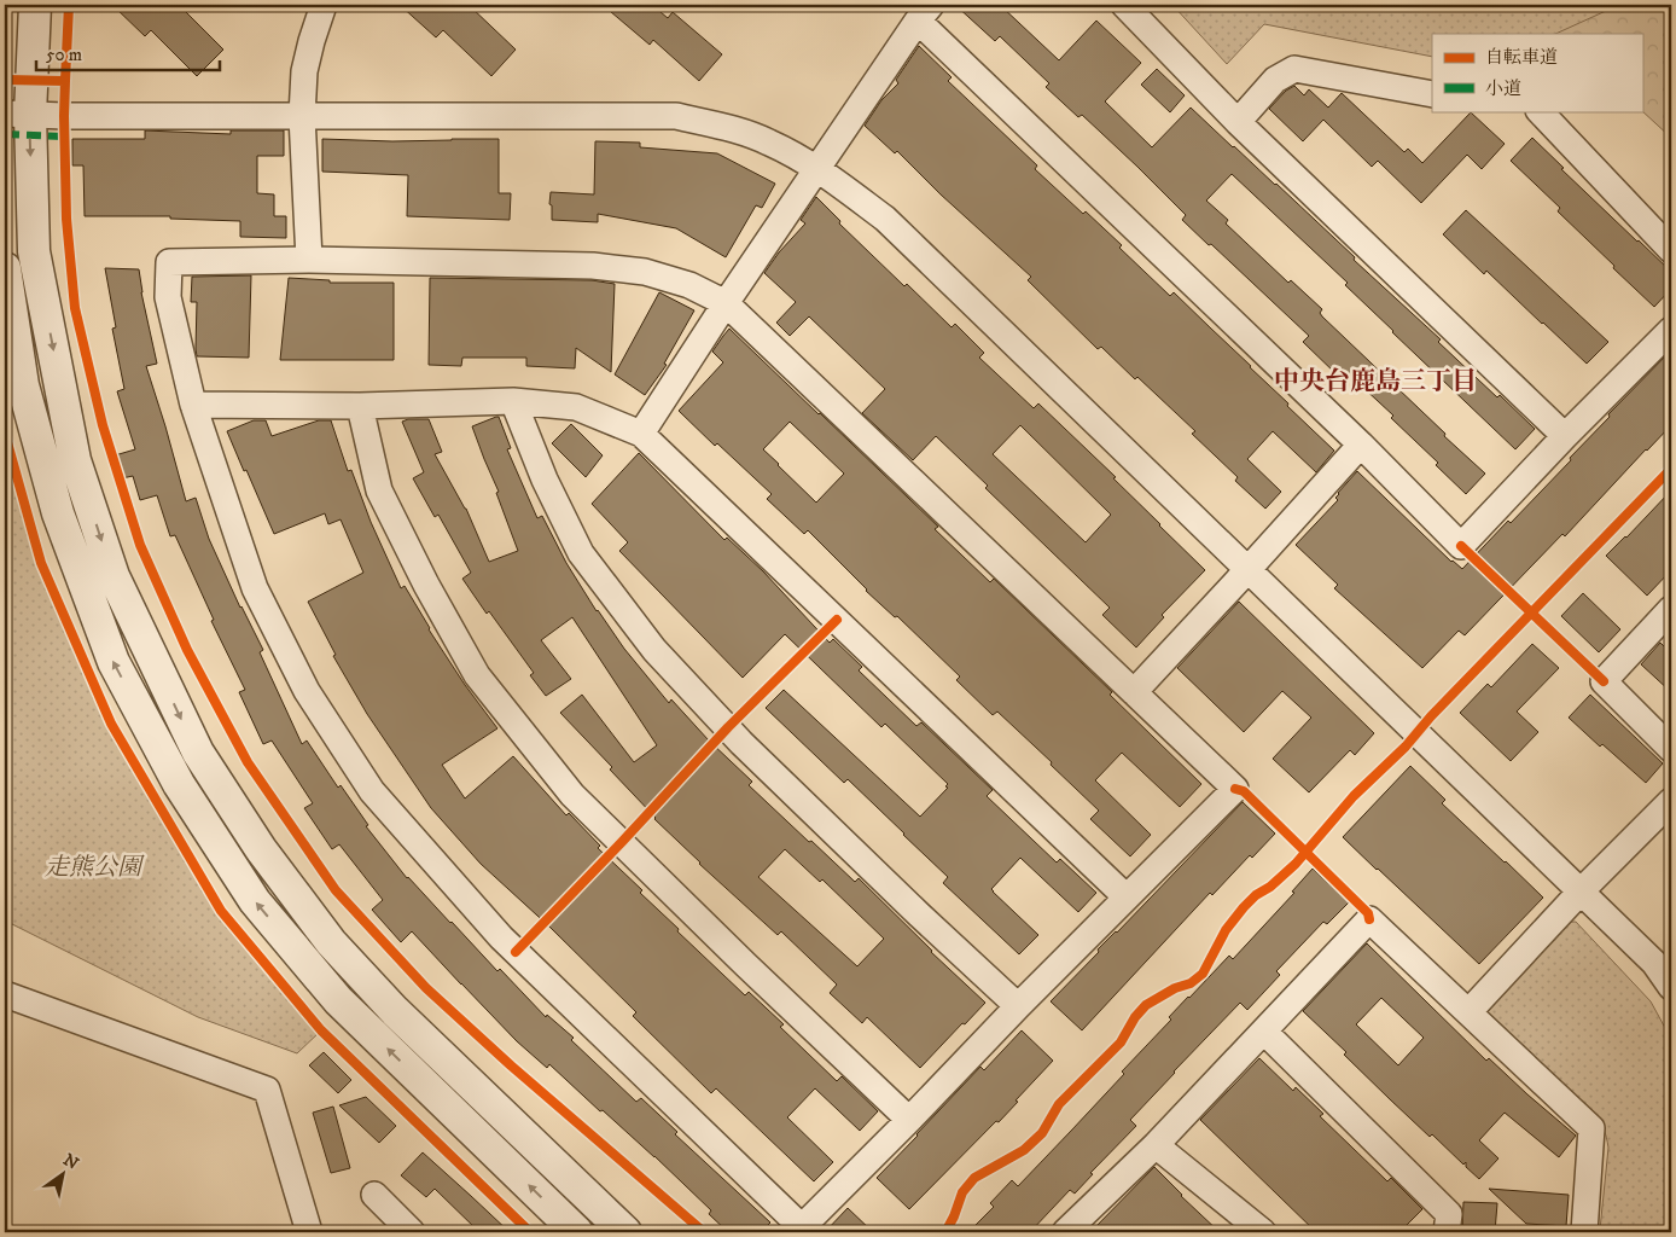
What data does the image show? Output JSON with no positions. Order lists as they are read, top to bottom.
{
  "districts": ["中央台鹿島三丁目"],
  "parks": ["走熊公園"],
  "legend": ["自転車道", "小道"],
  "scale_bar": "50 m",
  "north": "top right"
}
